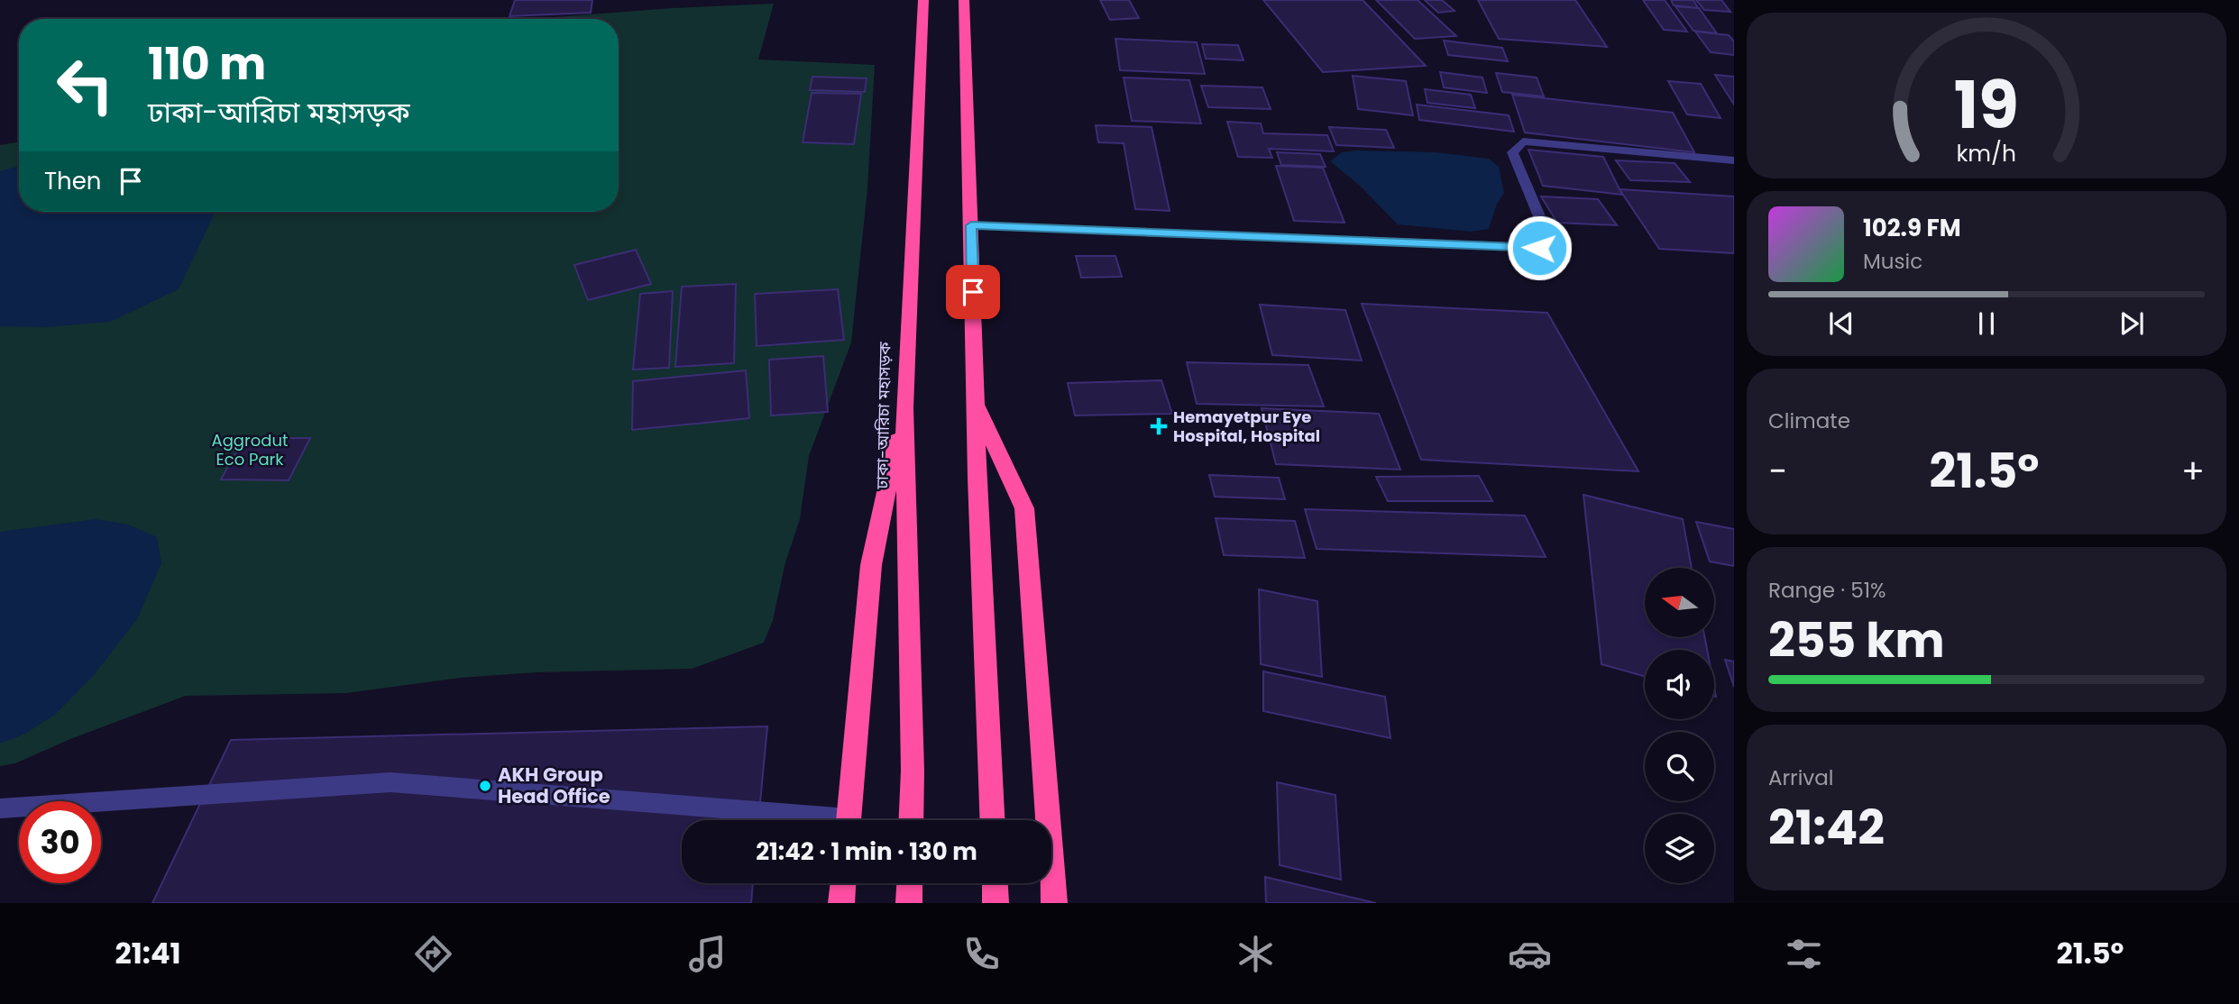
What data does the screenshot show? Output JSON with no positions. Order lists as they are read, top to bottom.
{
  "streets": {
    "highway": ["ঢাকা-আরিচা মহাসড়ক"]
  },
  "parks": ["Aggrodut Eco Park"],
  "places": {
    "health": ["Hemayetpur Eye Hospital, Hospital"],
    "other": ["AKH Group Head Office"]
  },
  "north": "left",
  "page": {
    "turn": ["110 m", "ঢাকা-আরিচা মহাসড়ক"],
    "then": "Then",
    "song": ["102.9 FM", "Music"],
    "tile": [
      "Climate",
      ["Range · 51%", "255 km"],
      ["Arrival", "21:42"]
    ],
    "heat": ["−", "21.5°", "+"],
    "limit": "30",
    "trip": "21:42 · 1 min · 130 m",
    "tabs": ["21:41", "21.5°"],
    "gauge": ["19", "km/h"]
  }
}
